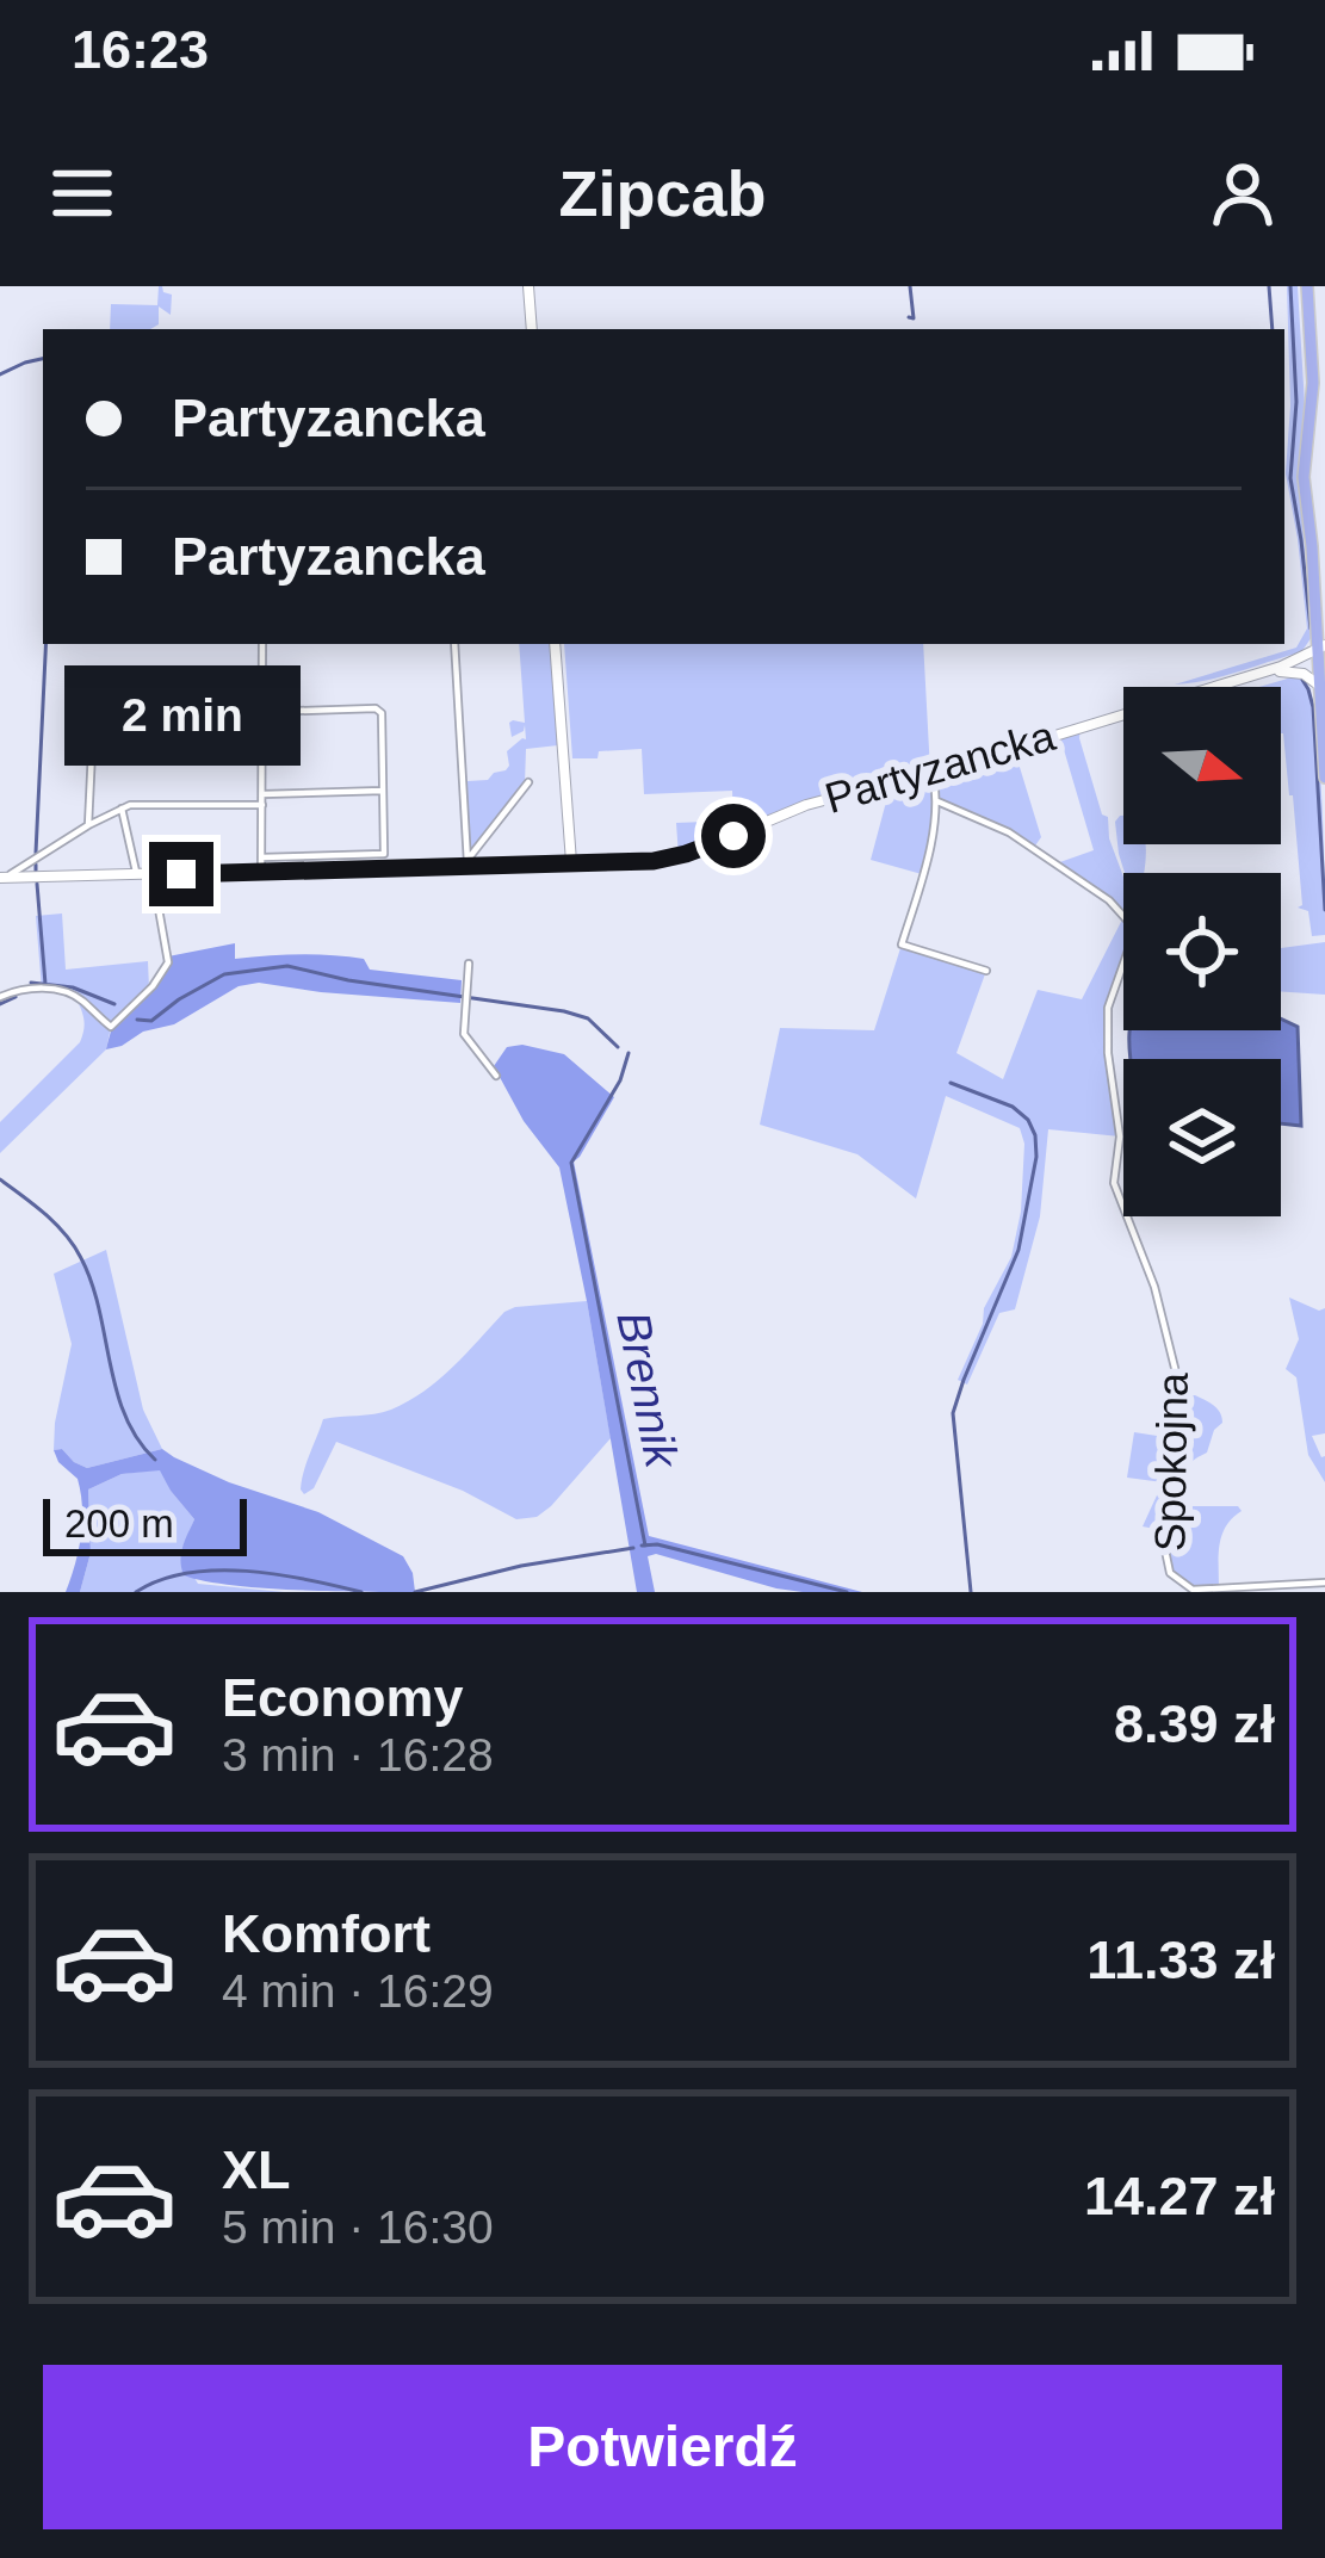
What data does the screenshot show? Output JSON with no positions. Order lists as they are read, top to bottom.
{
  "streets": {
    "main road": ["Partyzancka"],
    "street": ["Spokojna"]
  },
  "water": ["Brennik"],
  "scale_bar": "200 m",
  "north": "right",
  "page": {
    "status": "16:23",
    "header": "Zipcab",
    "banner": ["Partyzancka", "Partyzancka"],
    "bubble": "2 min",
    "scale": "200 m",
    "list": [
      {
        "name": "Economy",
        "note": "3 min · 16:28",
        "value": "8.39 zł"
      },
      {
        "name": "Komfort",
        "note": "4 min · 16:29",
        "value": "11.33 zł"
      },
      {
        "name": "XL",
        "note": "5 min · 16:30",
        "value": "14.27 zł"
      }
    ],
    "buttons": "Potwierdź"
  }
}
